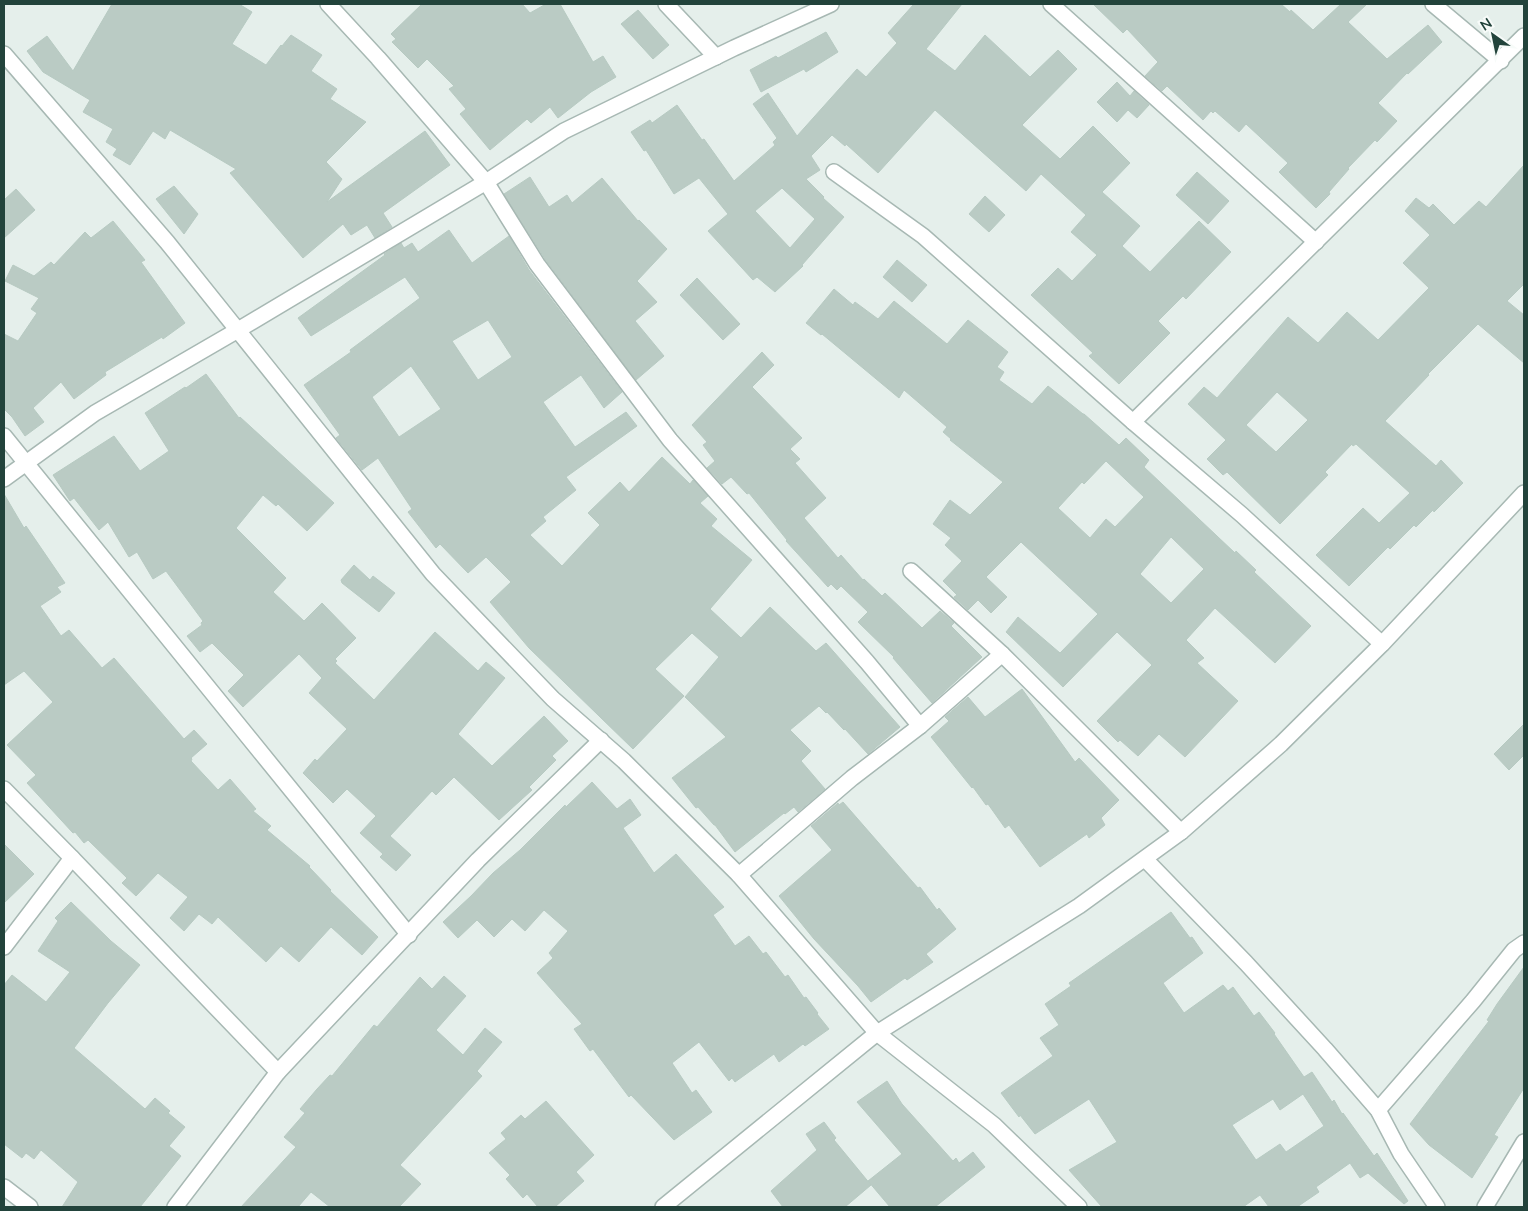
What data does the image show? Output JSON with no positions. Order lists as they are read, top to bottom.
{
  "north": "top left"
}
